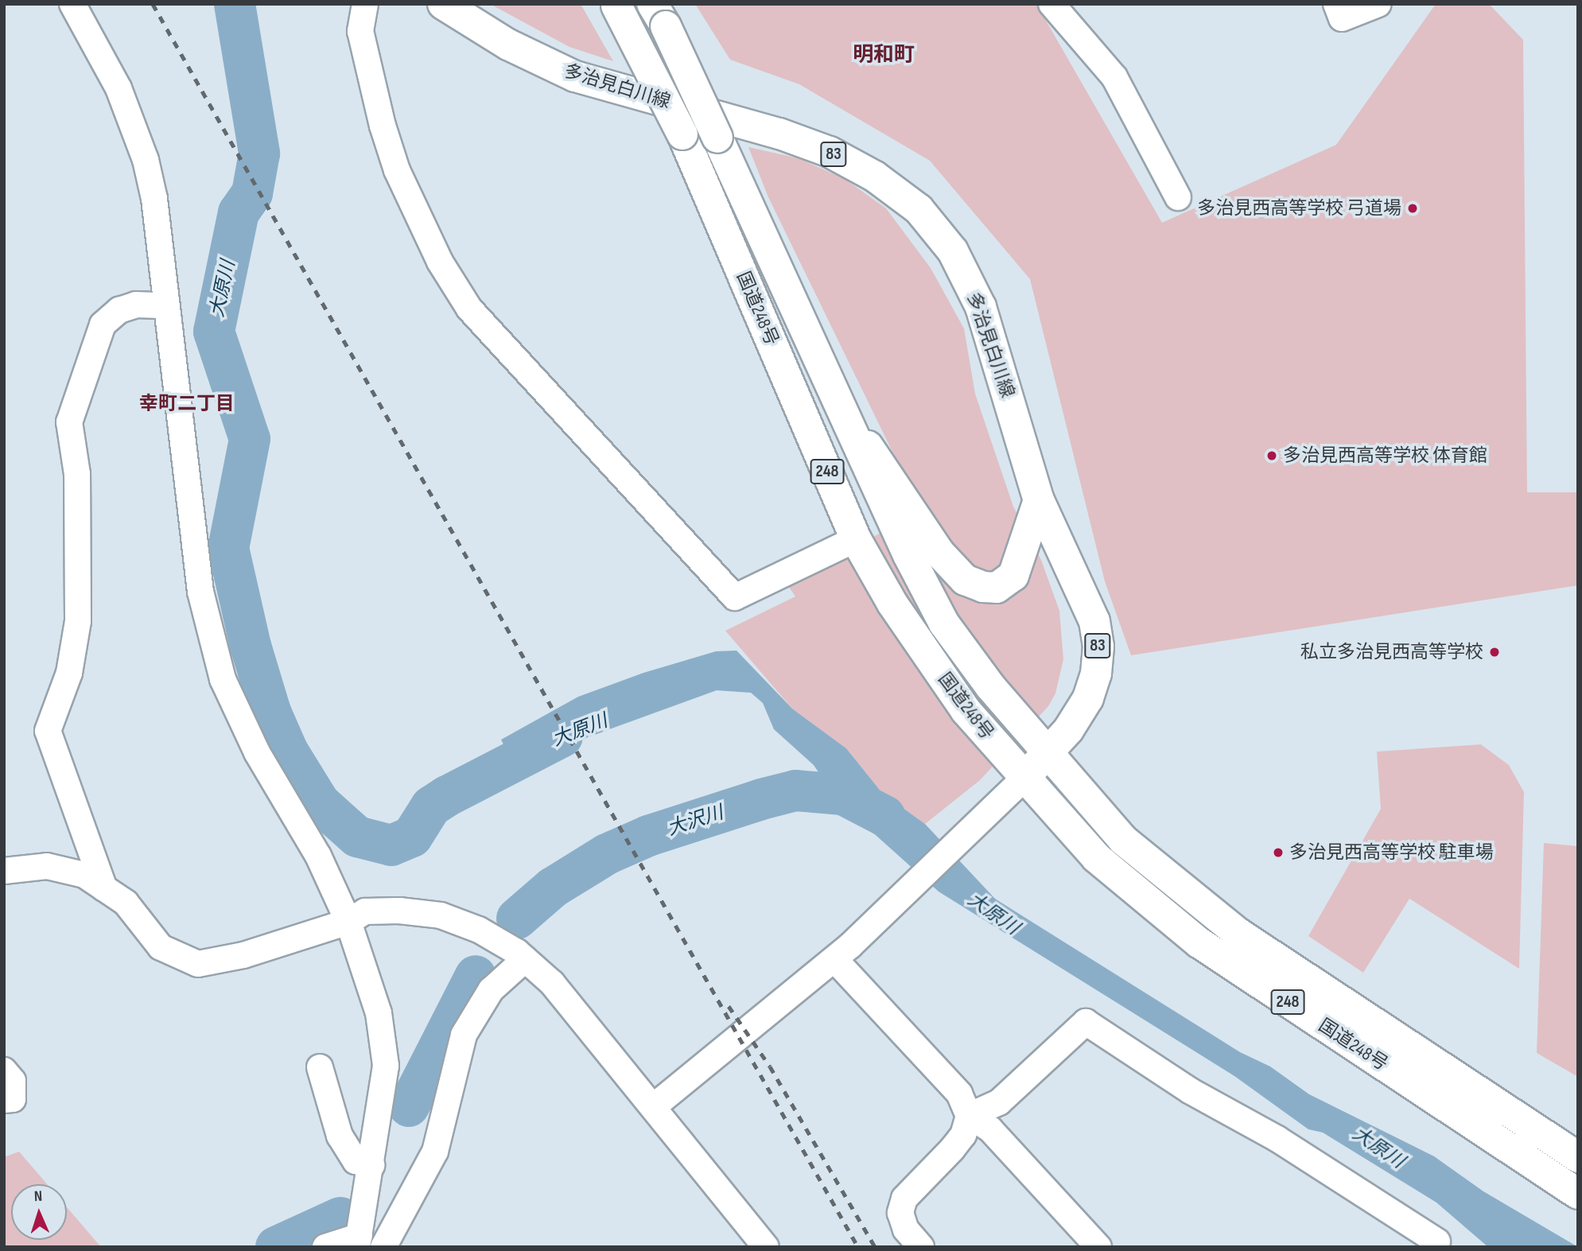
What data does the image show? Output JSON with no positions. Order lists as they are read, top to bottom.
{
  "streets": {
    "main road": [
      "多治見白川線",
      "83",
      "国道248号",
      "248"
    ]
  },
  "crossings": [
    ["多治見白川線", "国道248号"]
  ],
  "districts": ["明和町", "幸町二丁目"],
  "water": ["大原川", "大沢川"],
  "places": [
    "多治見西高等学校 弓道場",
    "多治見西高等学校 体育館",
    "私立多治見西高等学校",
    "多治見西高等学校 駐車場"
  ],
  "north": "top"
}
